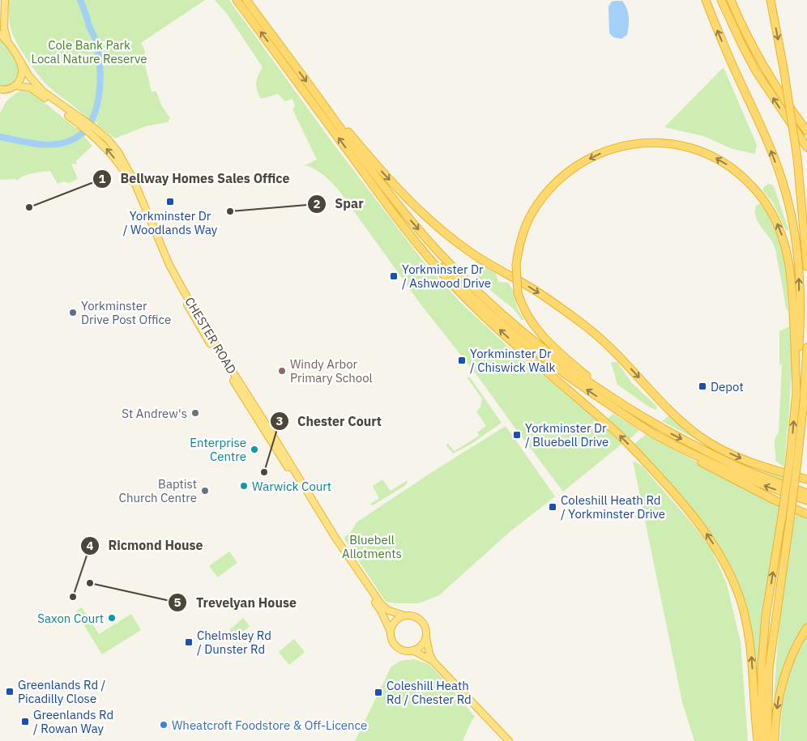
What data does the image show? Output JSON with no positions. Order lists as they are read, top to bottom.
{
  "streets": {
    "highway": ["CHESTER ROAD"]
  },
  "parks": ["Cole Bank Park Local Nature Reserve", "Bluebell Allotments"],
  "places": {
    "transit": [
      "Yorkminster Dr / Woodlands Way",
      "Yorkminster Dr / Ashwood Drive",
      "Yorkminster Dr / Chiswick Walk",
      "Depot",
      "Yorkminster Dr / Bluebell Drive",
      "Coleshill Heath Rd / Yorkminster Drive",
      "Chelmsley Rd / Dunster Rd",
      "Greenlands Rd / Picadilly Close",
      "Coleshill Heath Rd / Chester Rd",
      "Greenlands Rd / Rowan Way"
    ],
    "other": [
      "Bellway Homes Sales Office",
      "Spar",
      "Yorkminster Drive Post Office",
      "Windy Arbor Primary School",
      "St Andrew's",
      "Enterprise Centre",
      "Chester Court",
      "Warwick Court",
      "Baptist Church Centre",
      "Trevelyan House",
      "Ricmond House",
      "Saxon Court",
      "Wheatcroft Foodstore & Off-Licence"
    ]
  }
}
